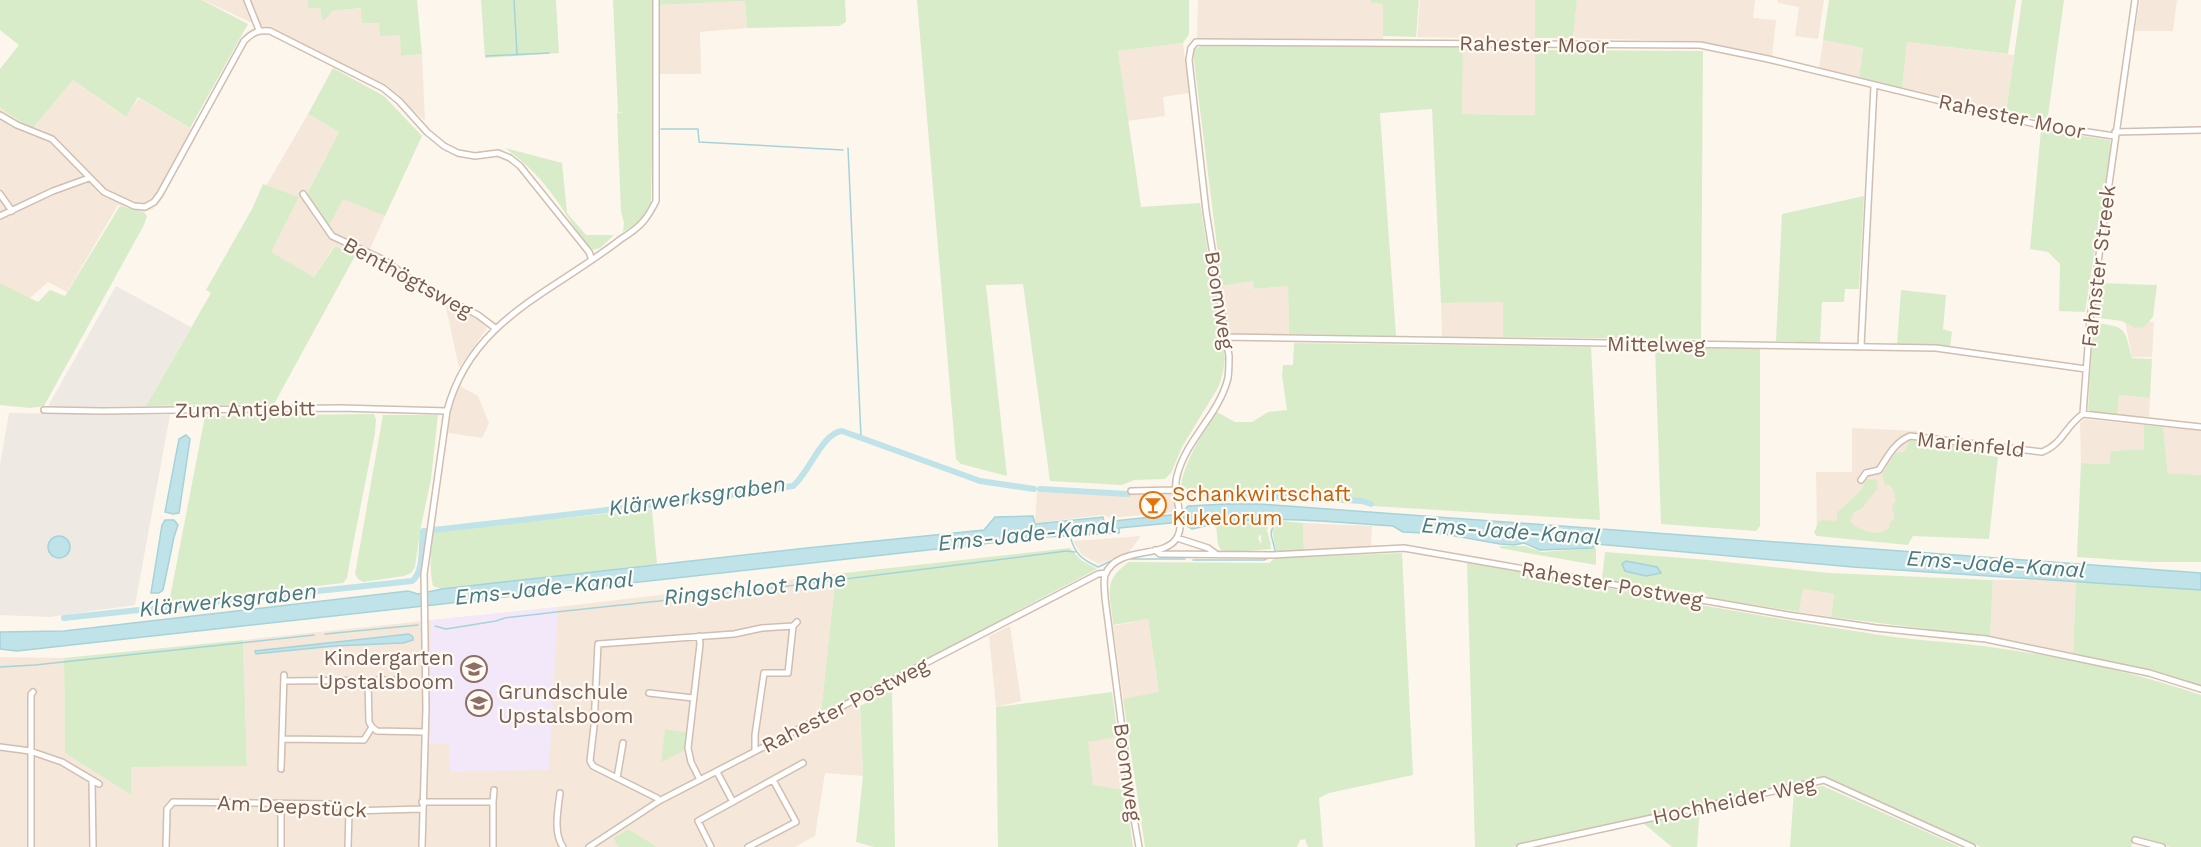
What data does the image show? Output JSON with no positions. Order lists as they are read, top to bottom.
{
  "streets": {
    "street": [
      "Rahester Moor",
      "Fahnster Streek",
      "Benthögtsweg",
      "Boomweg",
      "Mittelweg",
      "Zum Antjebitt",
      "Marienfeld",
      "Rahester Postweg",
      "Hochheider Weg",
      "Am Deepstück"
    ]
  },
  "crossings": [
    ["Rahester Moor", "Fahnster Streek"],
    ["Rahester Moor", "Boomweg"],
    ["Fahnster Streek", "Mittelweg"],
    ["Fahnster Streek", "Marienfeld"],
    ["Boomweg", "Mittelweg"],
    ["Boomweg", "Rahester Postweg"]
  ],
  "water": ["Klärwerksgraben", "Ems-Jade-Kanal", "Ringschloot Rahe"],
  "places": {
    "bar": ["Schankwirtschaft Kukelorum"],
    "school or university": ["Kindergarten Upstalsboom", "Grundschule Upstalsboom"]
  }
}
